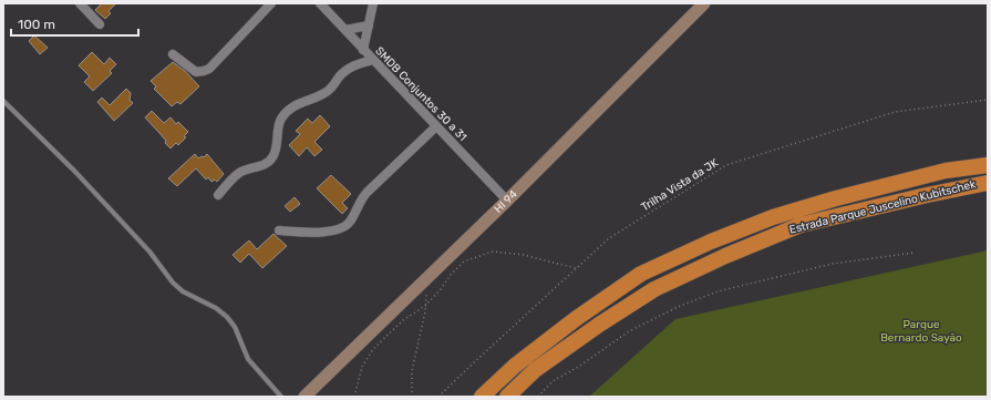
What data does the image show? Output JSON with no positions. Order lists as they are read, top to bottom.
{
  "streets": {
    "highway": ["Estrada Parque Juscelino Kubitschek"],
    "street": ["SMDB Conjuntos 30 a 31", "HI 94"],
    "path": ["Trilha Vista da JK"]
  },
  "crossings": [
    ["SMDB Conjuntos 30 a 31", "HI 94"]
  ],
  "parks": ["Parque Bernardo Sayão"],
  "scale_bar": "100 m"
}
